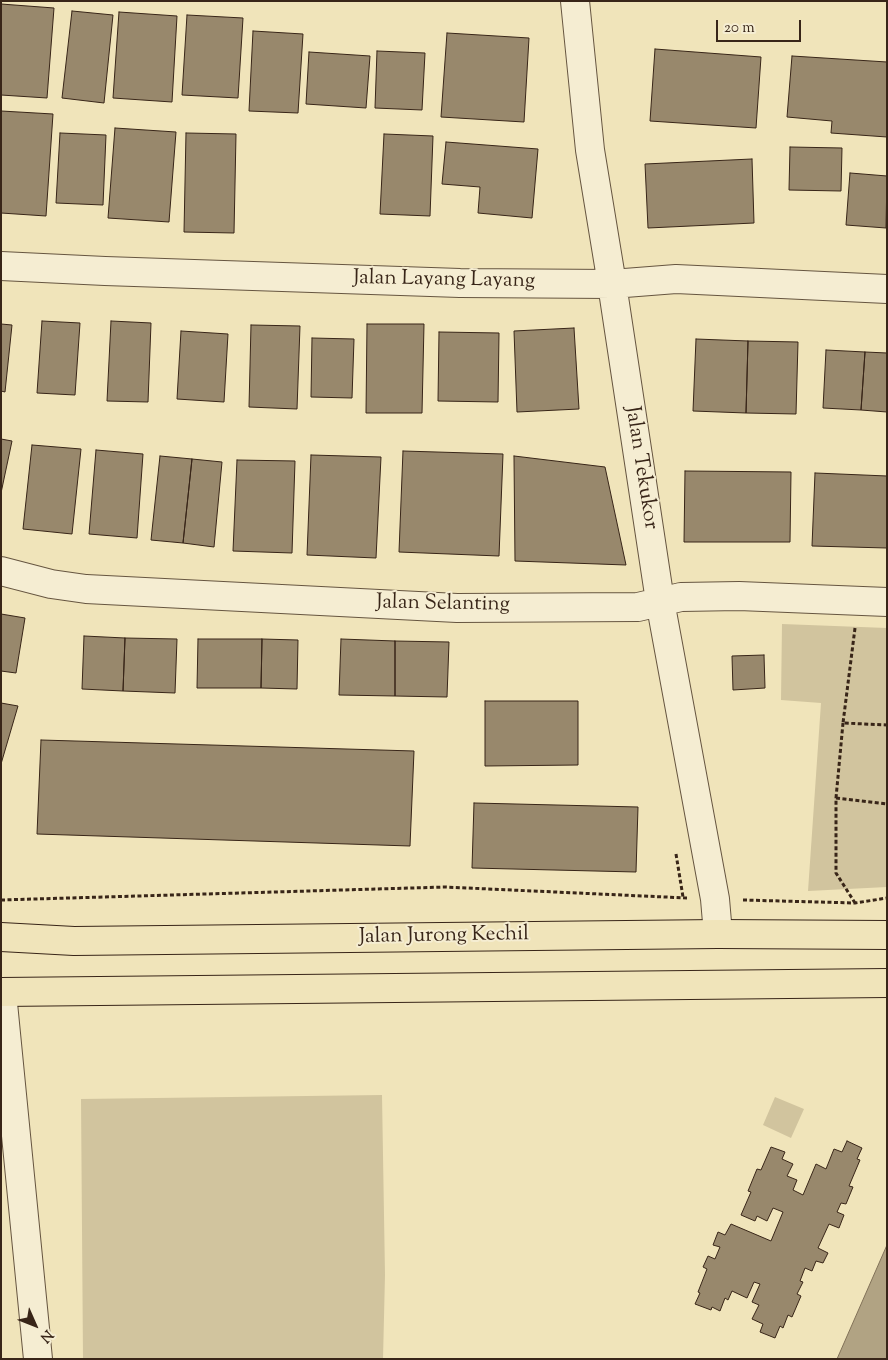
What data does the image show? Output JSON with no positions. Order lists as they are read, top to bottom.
{
  "streets": {
    "main road": ["Jalan Jurong Kechil"],
    "street": ["Jalan Layang Layang", "Jalan Tekukor", "Jalan Selanting"]
  },
  "crossings": [
    ["Jalan Layang Layang", "Jalan Tekukor"],
    ["Jalan Tekukor", "Jalan Selanting"],
    ["Jalan Tekukor", "Jalan Jurong Kechil"]
  ],
  "scale_bar": "20 m",
  "north": "bottom right"
}
